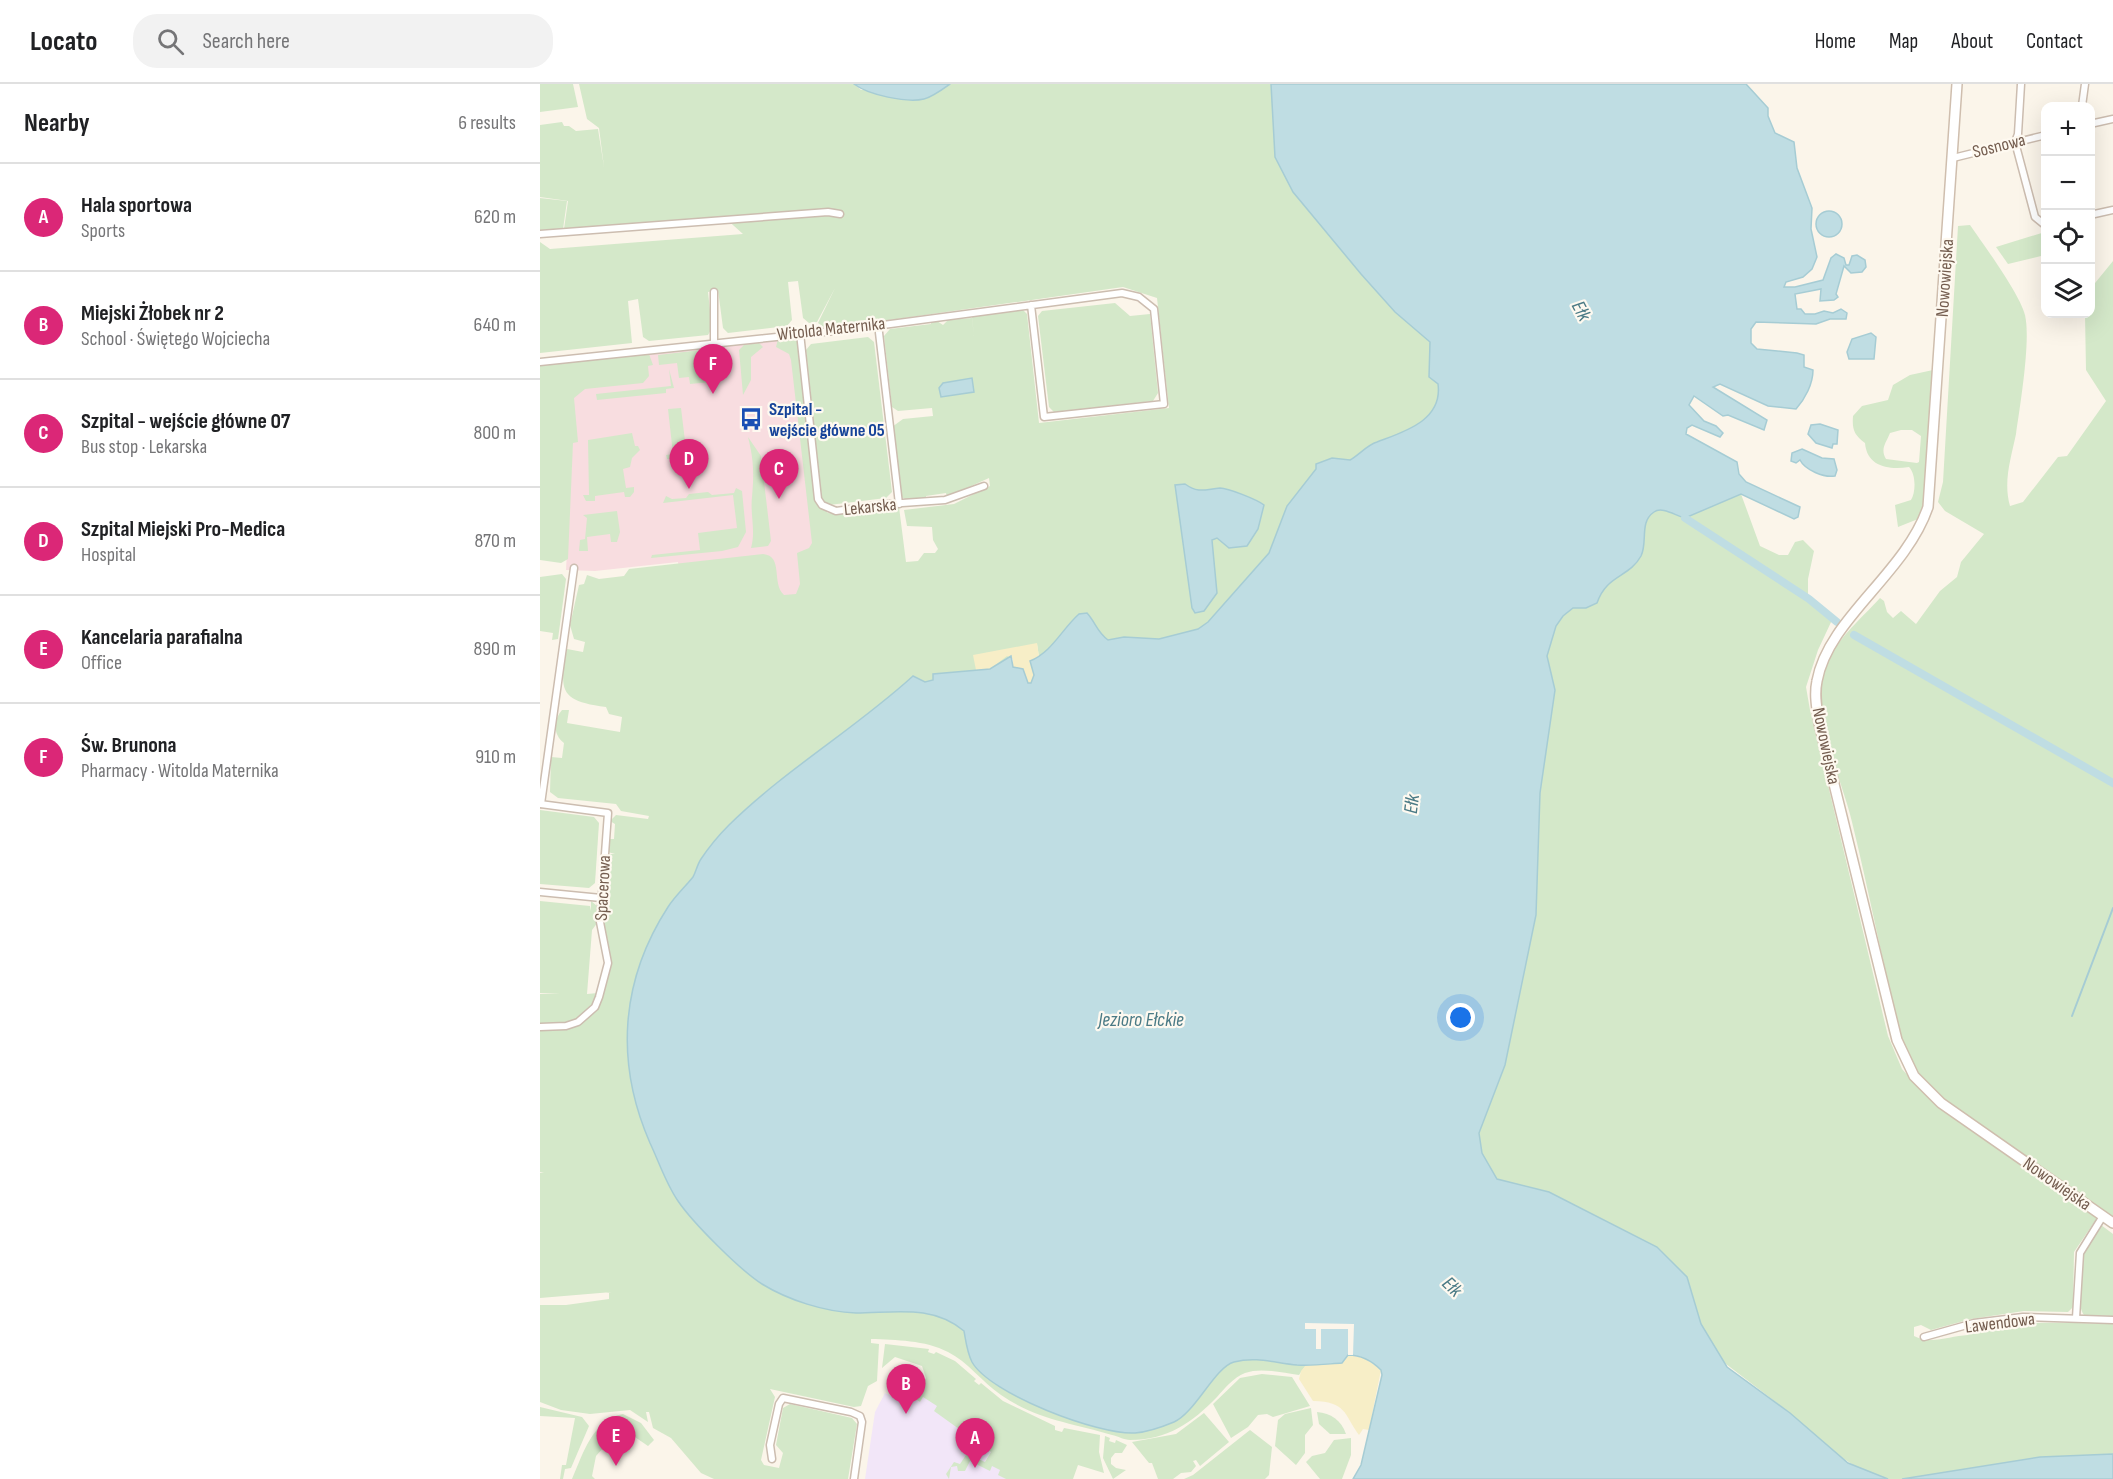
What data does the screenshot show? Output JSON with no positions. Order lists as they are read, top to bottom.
{
  "streets": {
    "street": [
      "Sosnowa",
      "Nowowiejska",
      "Witolda Maternika",
      "Lekarska",
      "Spacerowa",
      "Lawendowa"
    ]
  },
  "crossings": [
    ["Sosnowa", "Nowowiejska"],
    ["Witolda Maternika", "Lekarska"]
  ],
  "water": ["Ełk", "Jezioro Ełckie"],
  "places": {
    "bus stop": ["Szpital - wejście główne 05"]
  },
  "page": {
    "header": "Locato",
    "search": "Search here",
    "nav": [
      "Home",
      "Map",
      "About",
      "Contact"
    ],
    "heading": ["Nearby", "6 results"],
    "map_buttons": ["+", "−"],
    "list": [
      {
        "mark": "A",
        "name": "Hala sportowa",
        "note": "Sports",
        "value": "620 m"
      },
      {
        "mark": "B",
        "name": "Miejski Żłobek nr 2",
        "note": "School · Świętego Wojciecha",
        "value": "640 m"
      },
      {
        "mark": "C",
        "name": "Szpital - wejście główne 07",
        "note": "Bus stop · Lekarska",
        "value": "800 m"
      },
      {
        "mark": "D",
        "name": "Szpital Miejski Pro-Medica",
        "note": "Hospital",
        "value": "870 m"
      },
      {
        "mark": "E",
        "name": "Kancelaria parafialna",
        "note": "Office",
        "value": "890 m"
      },
      {
        "mark": "F",
        "name": "Św. Brunona",
        "note": "Pharmacy · Witolda Maternika",
        "value": "910 m"
      }
    ],
    "pins": [
      "F",
      "D",
      "C",
      "B",
      "E",
      "A"
    ]
  }
}
